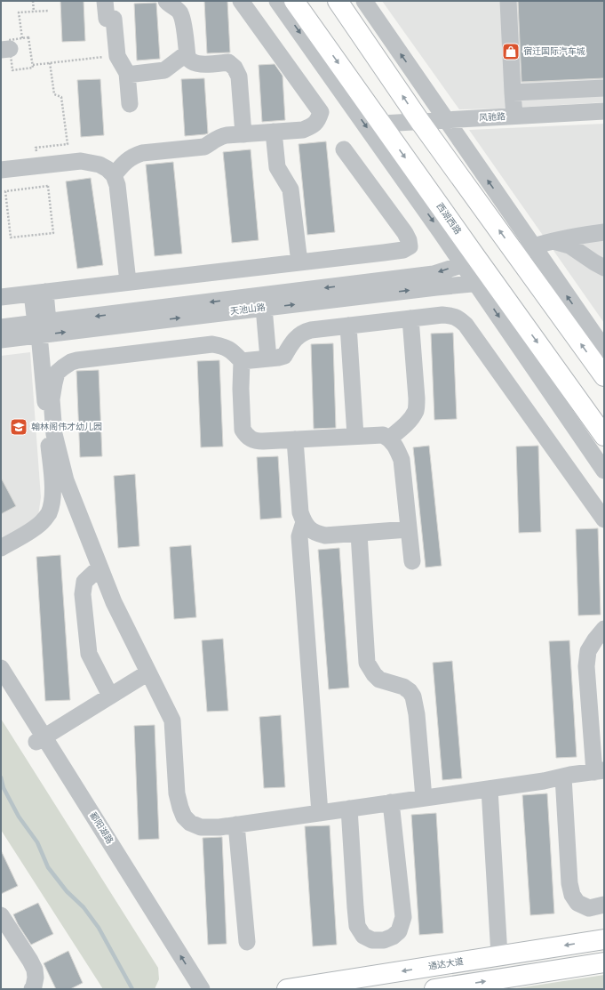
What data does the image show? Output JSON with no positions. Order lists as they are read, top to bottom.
{
  "streets": {
    "main road": ["西湖西路", "通达大道"],
    "street": ["风驰路", "天池山路", "鄱阳湖路"]
  },
  "crossings": [
    ["风驰路", "西湖西路"],
    ["西湖西路", "天池山路"]
  ],
  "places": {
    "shop": ["宿迁国际汽车城"],
    "school or university": ["翰林阁伟才幼儿园"]
  }
}
